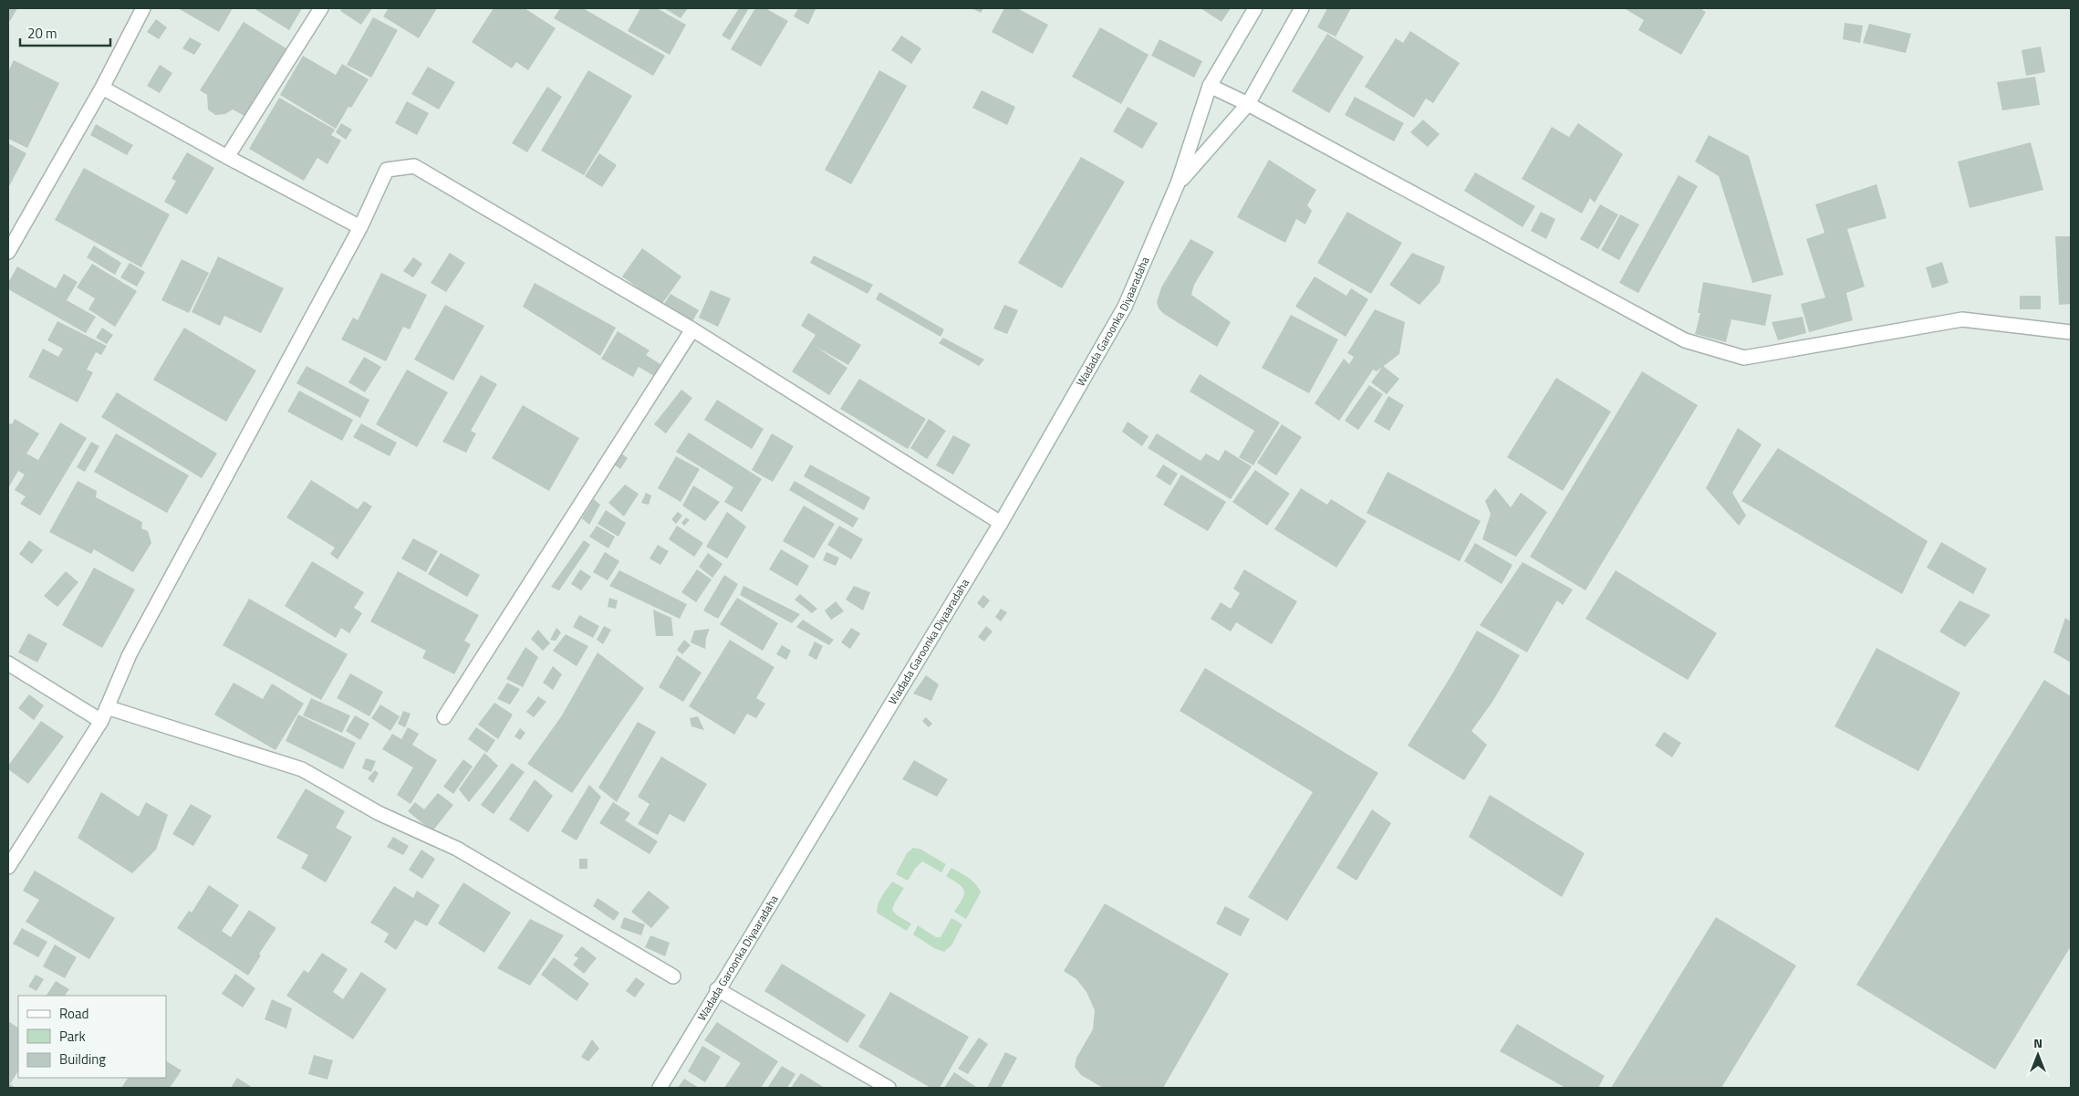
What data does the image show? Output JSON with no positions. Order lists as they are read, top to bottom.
{
  "streets": {
    "street": ["Wadada Garoonka Diyaaradaha"]
  },
  "legend": ["Road", "Park", "Building"],
  "scale_bar": "20 m",
  "north": "top"
}
